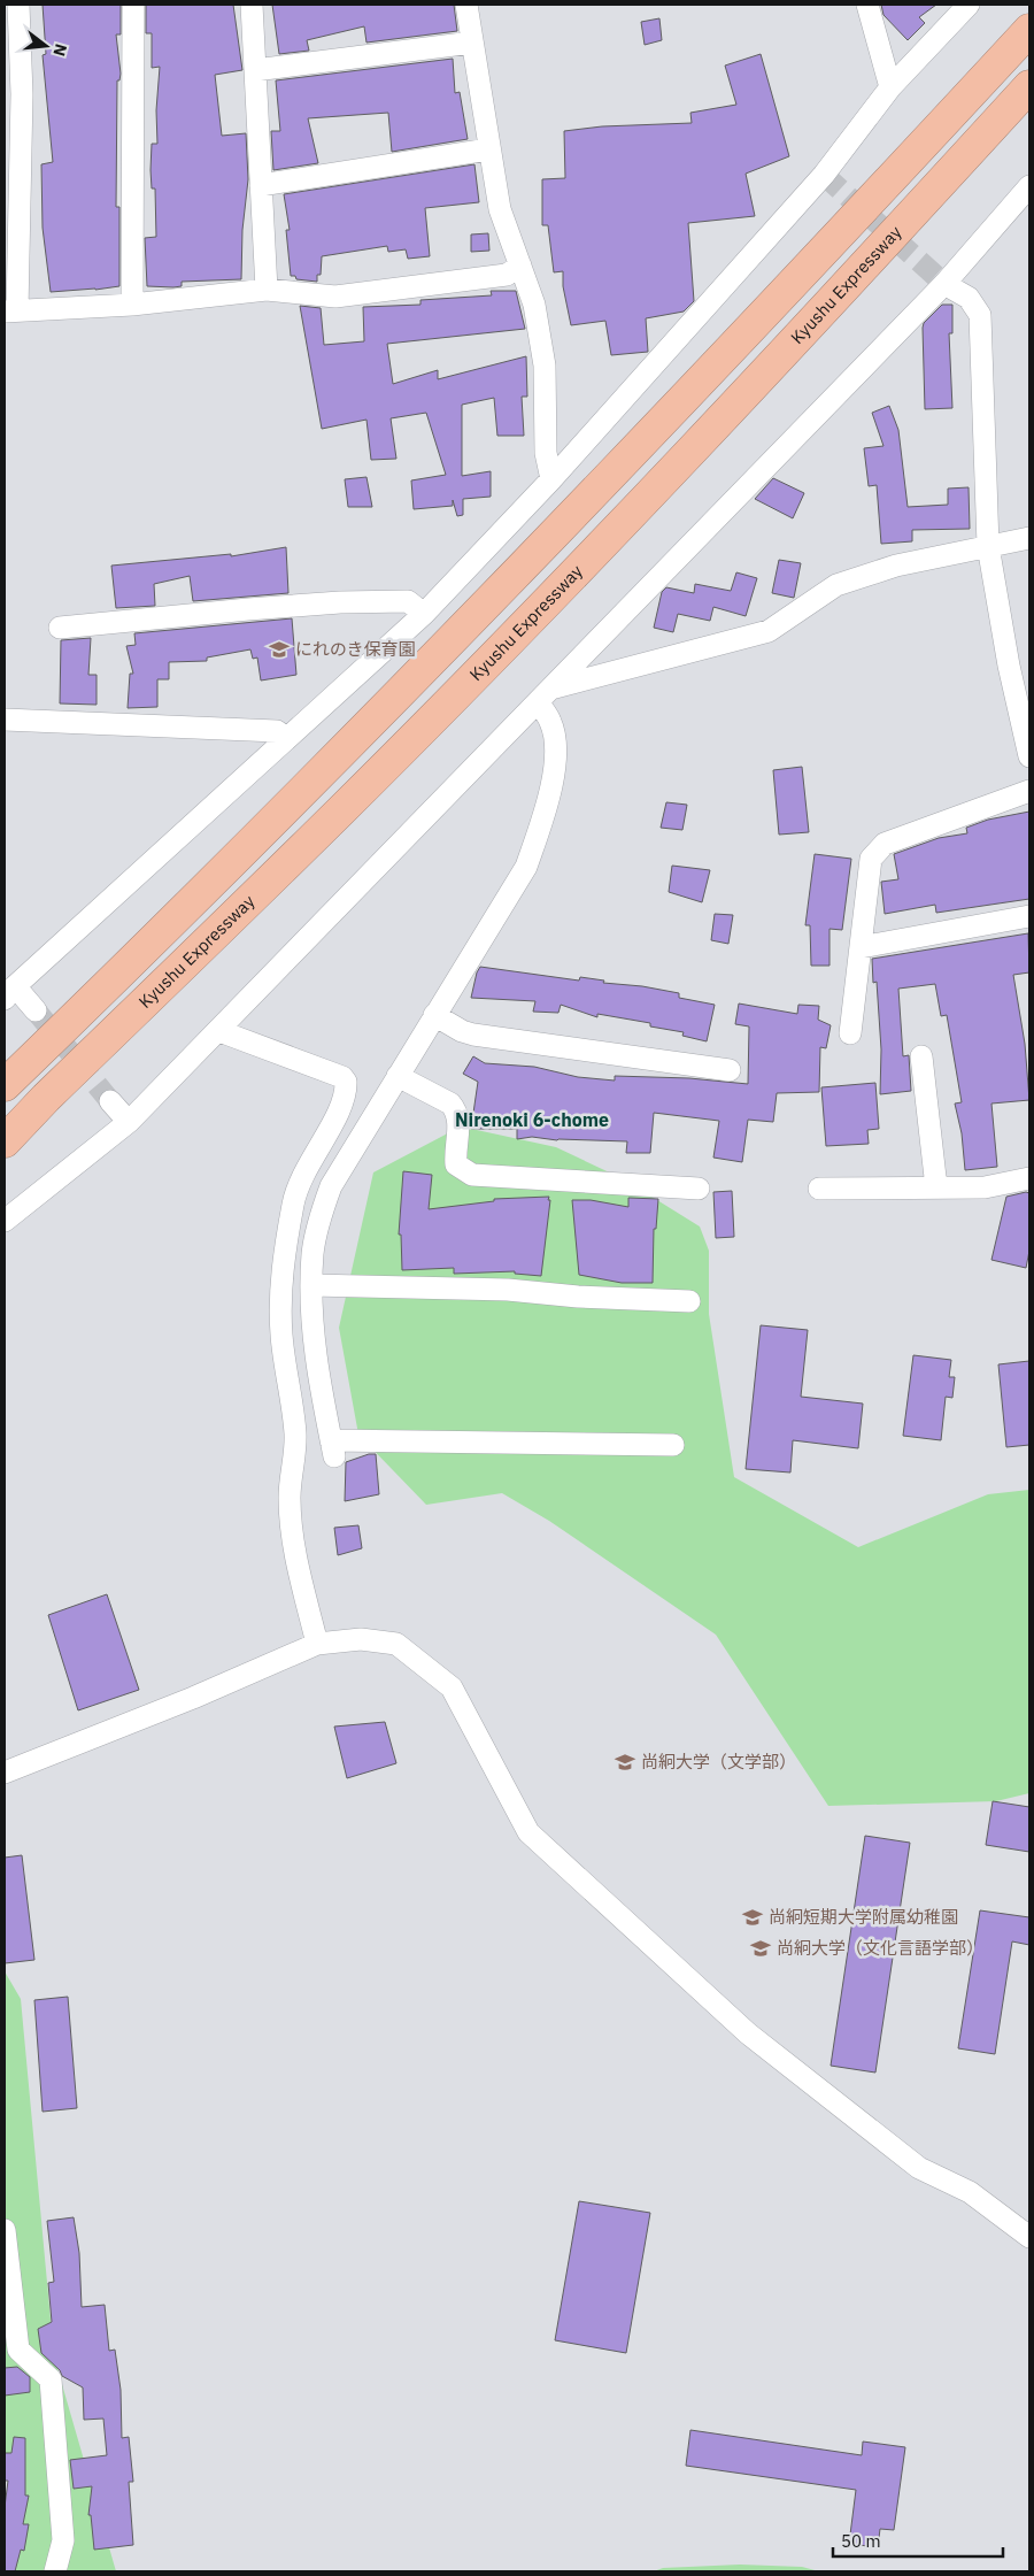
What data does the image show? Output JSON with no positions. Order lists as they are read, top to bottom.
{
  "streets": {
    "highway": ["Kyushu Expressway"]
  },
  "districts": ["Nirenoki 6-chome"],
  "places": {
    "school or university": [
      "にれのき保育園",
      "尚絅大学（文学部）",
      "尚絅短期大学附属幼稚園",
      "尚絅大学（文化言語学部）"
    ]
  },
  "scale_bar": "50 m",
  "north": "right"
}
